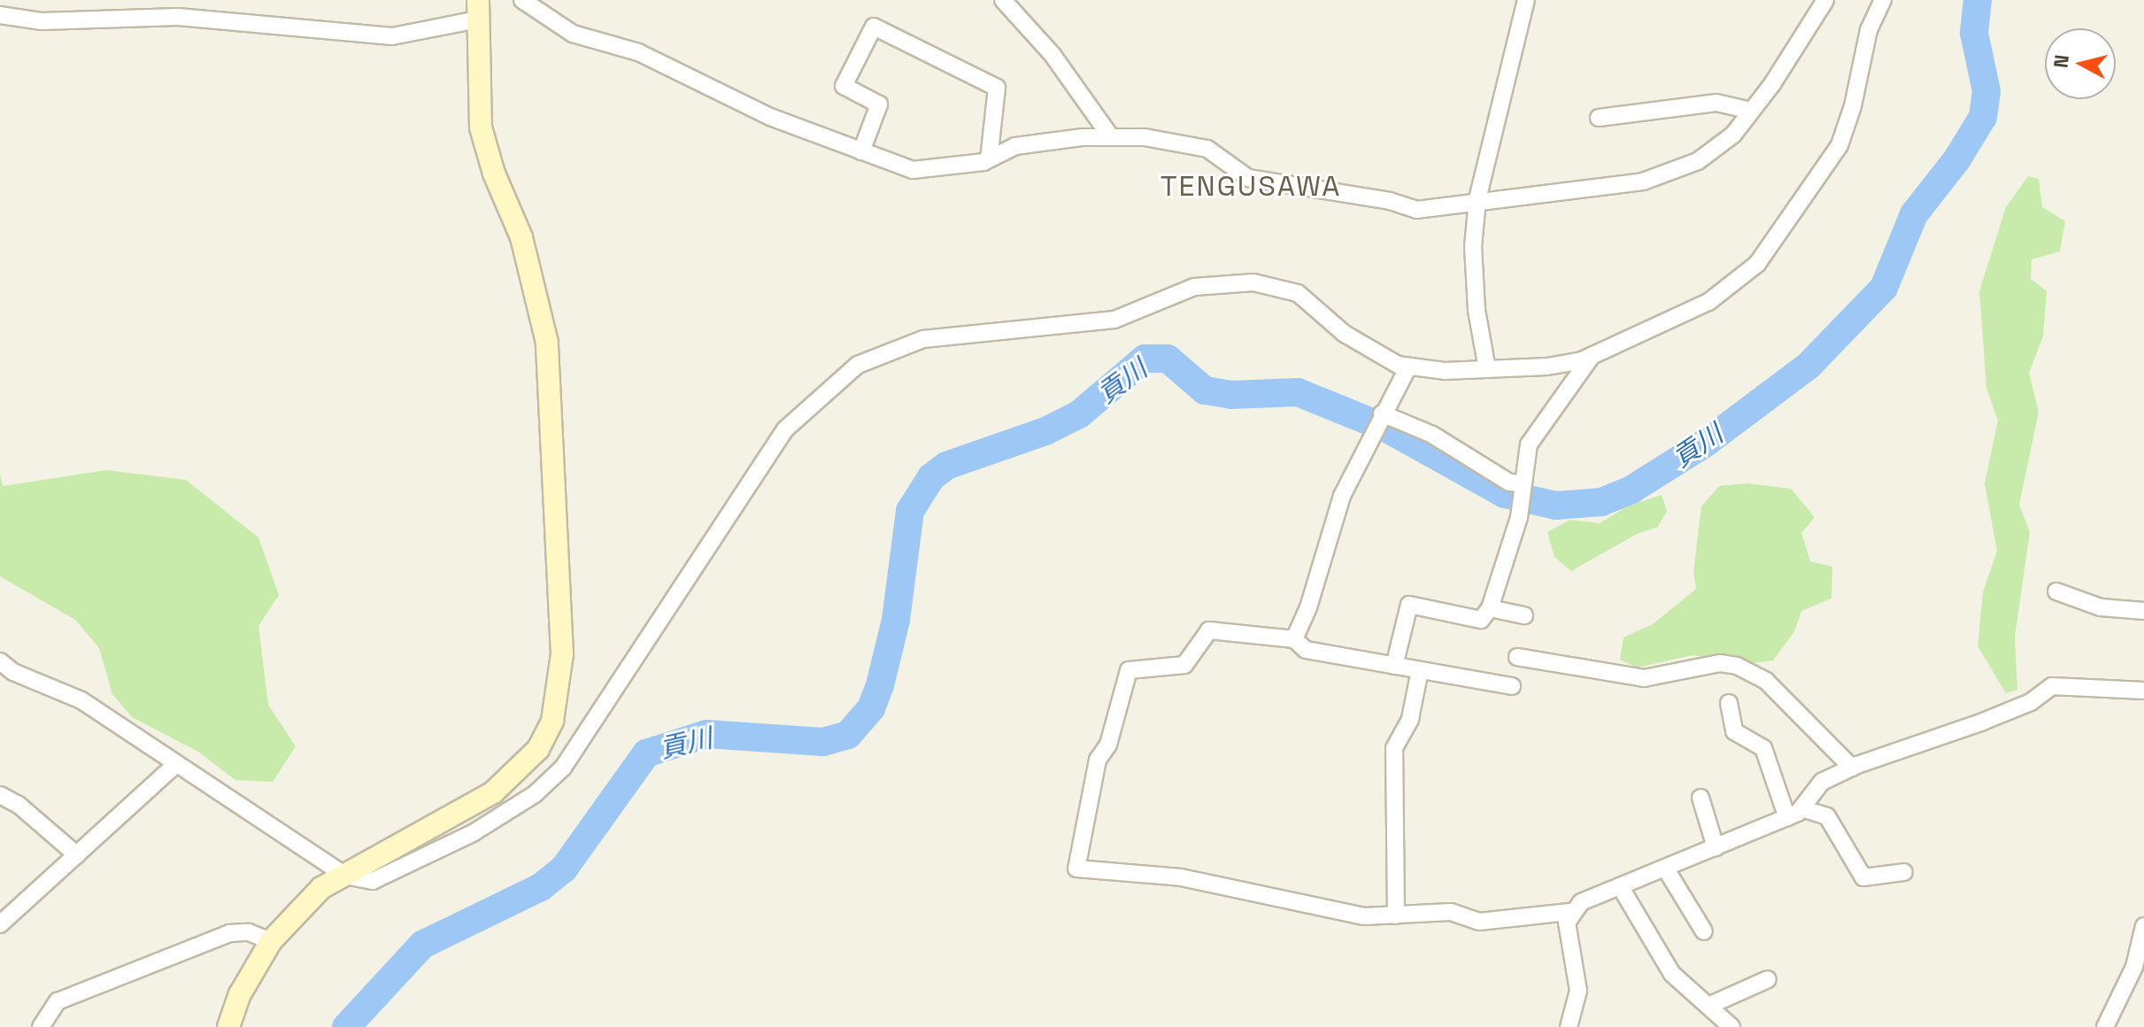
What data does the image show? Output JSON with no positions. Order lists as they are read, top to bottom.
{
  "districts": ["TENGUSAWA"],
  "water": ["貢川"],
  "north": "left"
}
